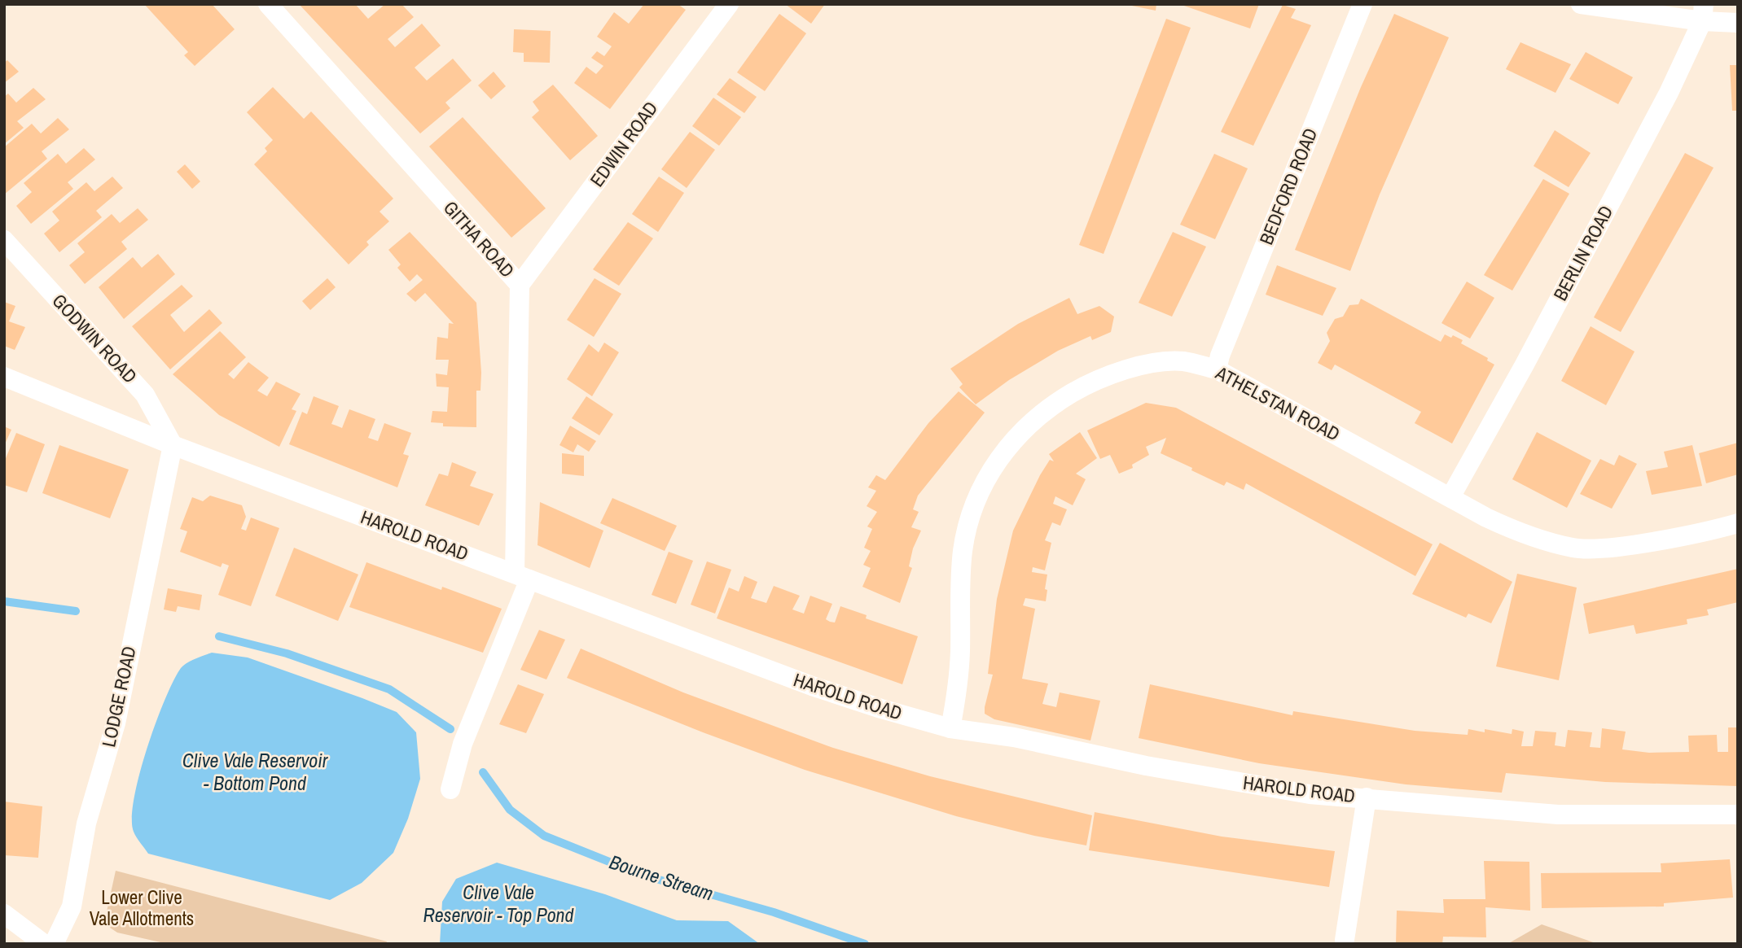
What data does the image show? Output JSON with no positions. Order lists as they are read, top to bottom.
{
  "streets": {
    "street": [
      "EDWIN ROAD",
      "BEDFORD ROAD",
      "GITHA ROAD",
      "BERLIN ROAD",
      "GODWIN ROAD",
      "ATHELSTAN ROAD",
      "HAROLD ROAD",
      "LODGE ROAD"
    ]
  },
  "crossings": [
    ["EDWIN ROAD", "GITHA ROAD"],
    ["BEDFORD ROAD", "ATHELSTAN ROAD"],
    ["GITHA ROAD", "HAROLD ROAD"],
    ["BERLIN ROAD", "ATHELSTAN ROAD"],
    ["GODWIN ROAD", "HAROLD ROAD"],
    ["GODWIN ROAD", "LODGE ROAD"],
    ["ATHELSTAN ROAD", "HAROLD ROAD"],
    ["HAROLD ROAD", "LODGE ROAD"]
  ],
  "water": ["Clive Vale Reservoir - Bottom Pond", "Bourne Stream", "Clive Vale Reservoir - Top Pond"],
  "parks": ["Lower Clive Vale Allotments"]
}
